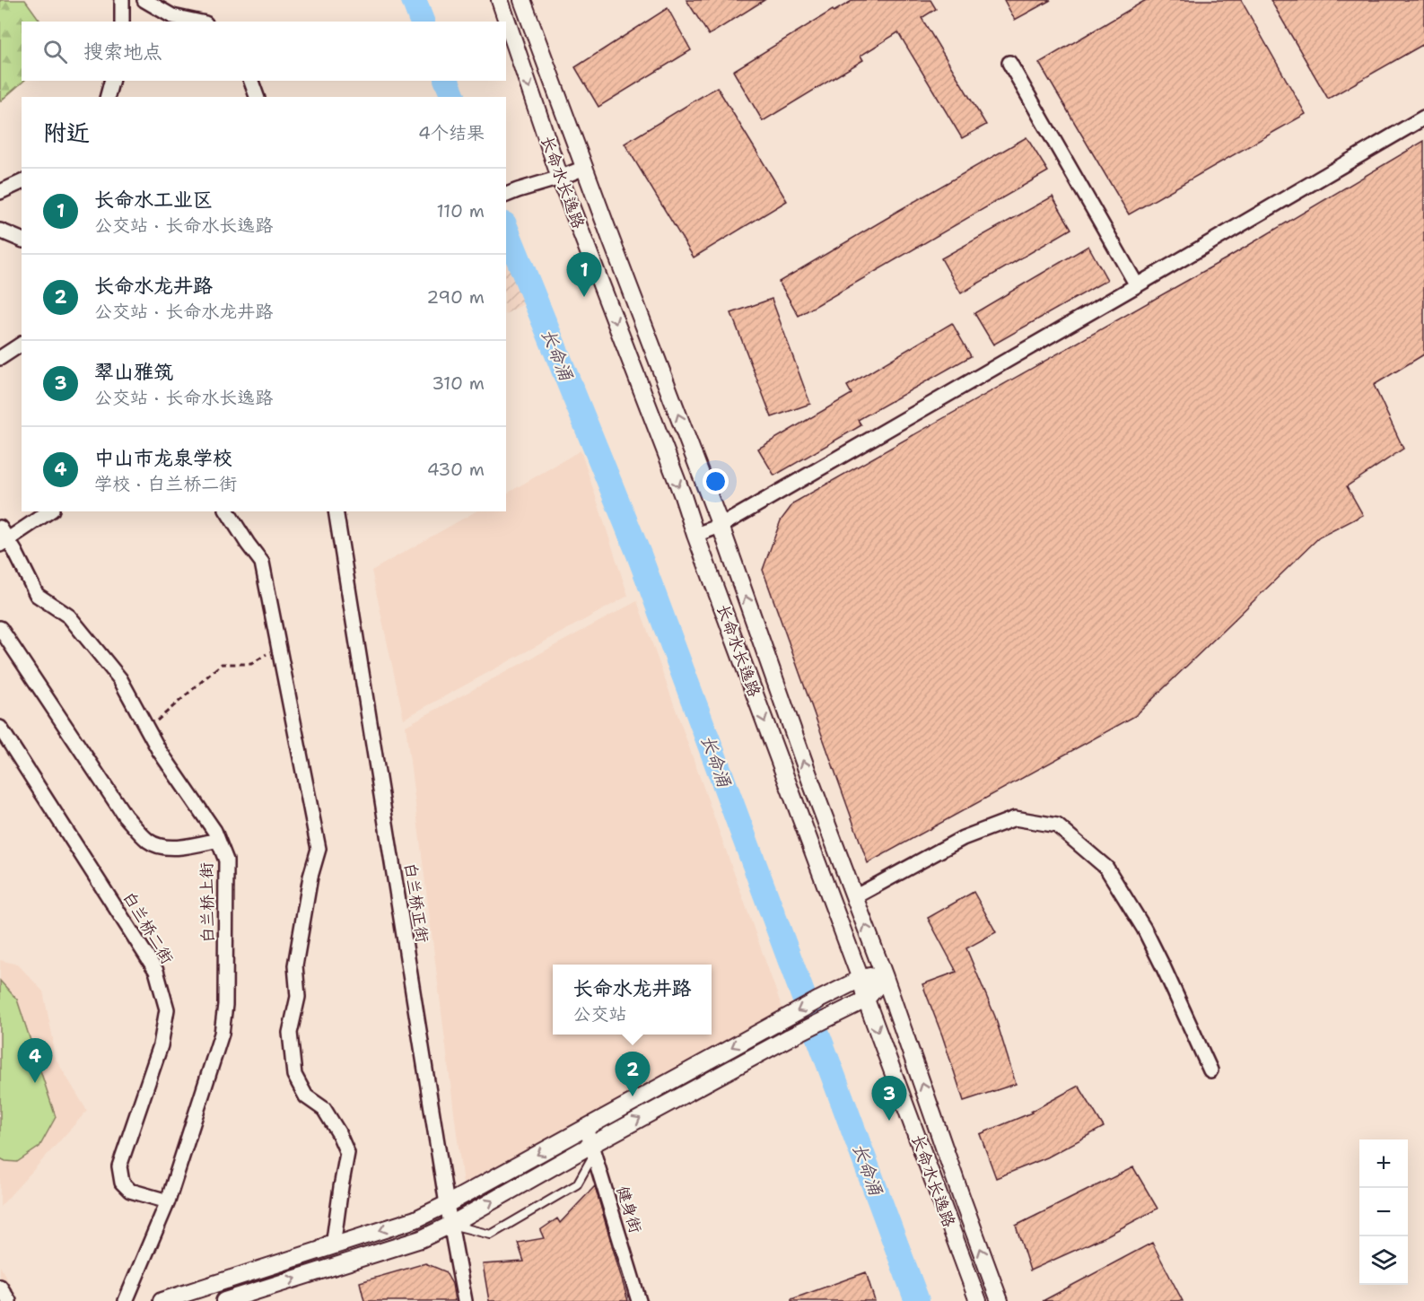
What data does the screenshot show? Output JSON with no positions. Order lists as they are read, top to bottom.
{
  "streets": {
    "street": [
      "长命水长逸路",
      "白兰桥上街",
      "白兰桥正街",
      "白兰桥二街",
      "健身街"
    ]
  },
  "crossings": [
    ["白兰桥上街", "白兰桥二街"]
  ],
  "water": ["长命涌"],
  "page": {
    "search": "搜索地点",
    "heading": ["附近", "4个结果"],
    "list": [
      {
        "mark": "1",
        "name": "长命水工业区",
        "note": "公交站 · 长命水长逸路",
        "value": "110 m"
      },
      {
        "mark": "2",
        "name": "长命水龙井路",
        "note": "公交站 · 长命水龙井路",
        "value": "290 m"
      },
      {
        "mark": "3",
        "name": "翠山雅筑",
        "note": "公交站 · 长命水长逸路",
        "value": "310 m"
      },
      {
        "mark": "4",
        "name": "中山市龙泉学校",
        "note": "学校 · 白兰桥二街",
        "value": "430 m"
      }
    ],
    "pins": [
      "1",
      "4",
      "2",
      "3"
    ],
    "popup": ["长命水龙井路", "公交站"],
    "map_buttons": ["+", "−"]
  }
}
